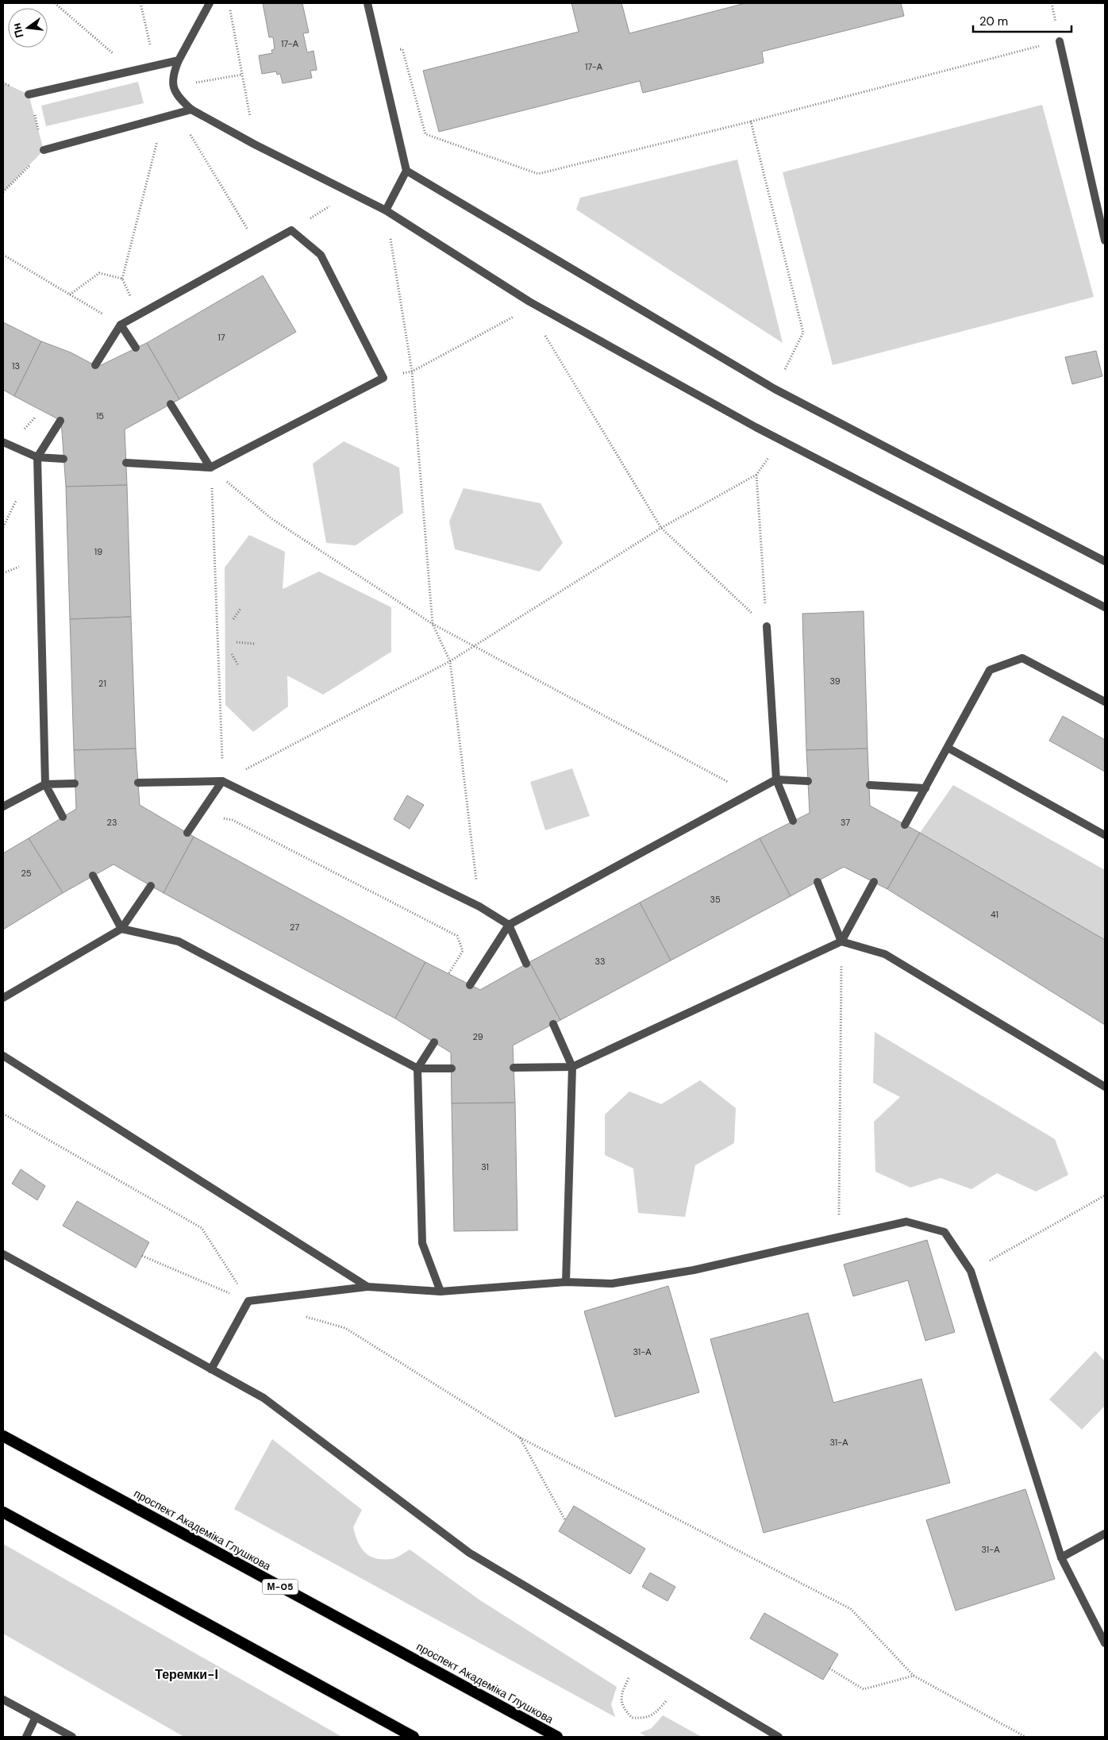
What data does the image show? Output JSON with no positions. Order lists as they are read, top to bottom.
{
  "streets": {
    "highway": ["проспект Академіка Глушкова", "М-05"]
  },
  "districts": ["Теремки-І"],
  "house_numbers": [
    "17-А",
    "17-А",
    "17",
    "13",
    "15",
    "19",
    "39",
    "21",
    "23",
    "37",
    "25",
    "35",
    "41",
    "27",
    "33",
    "29",
    "31",
    "31-А",
    "31-А",
    "31-А"
  ],
  "scale_bar": "20 m",
  "north": "left"
}
